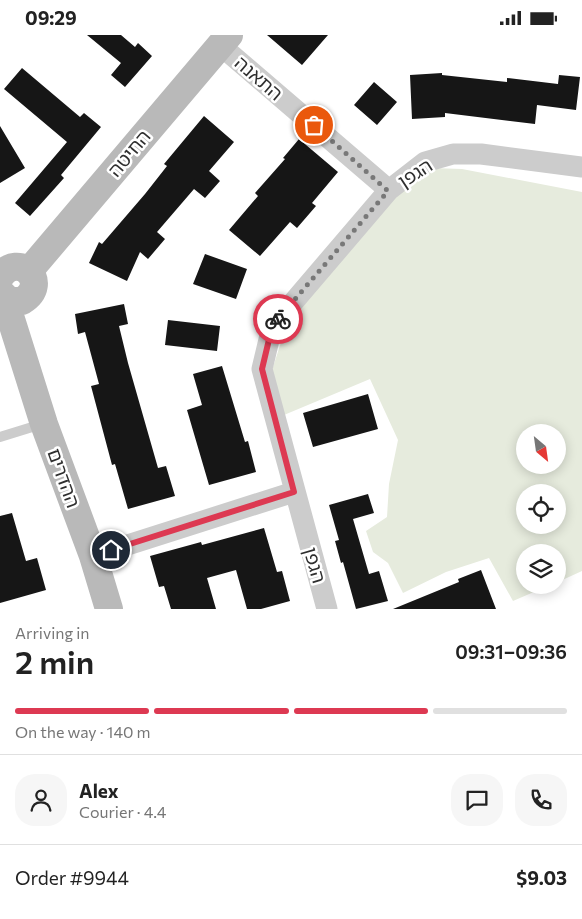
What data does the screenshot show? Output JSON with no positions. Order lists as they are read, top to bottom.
{
  "streets": {
    "main road": ["החיטה", "ההדרים"],
    "street": ["התאנה", "הגפן"]
  },
  "crossings": [
    ["התאנה", "החיטה"],
    ["התאנה", "הגפן"],
    ["החיטה", "ההדרים"]
  ],
  "north": "bottom right",
  "page": {
    "status": "09:29",
    "heading": ["2 min", "Arriving in", "09:31–09:36"],
    "panel": [
      "Alex",
      "Courier · 4.4",
      "Order #9944",
      "$9.03"
    ],
    "bar": "On the way · 140 m"
  }
}
